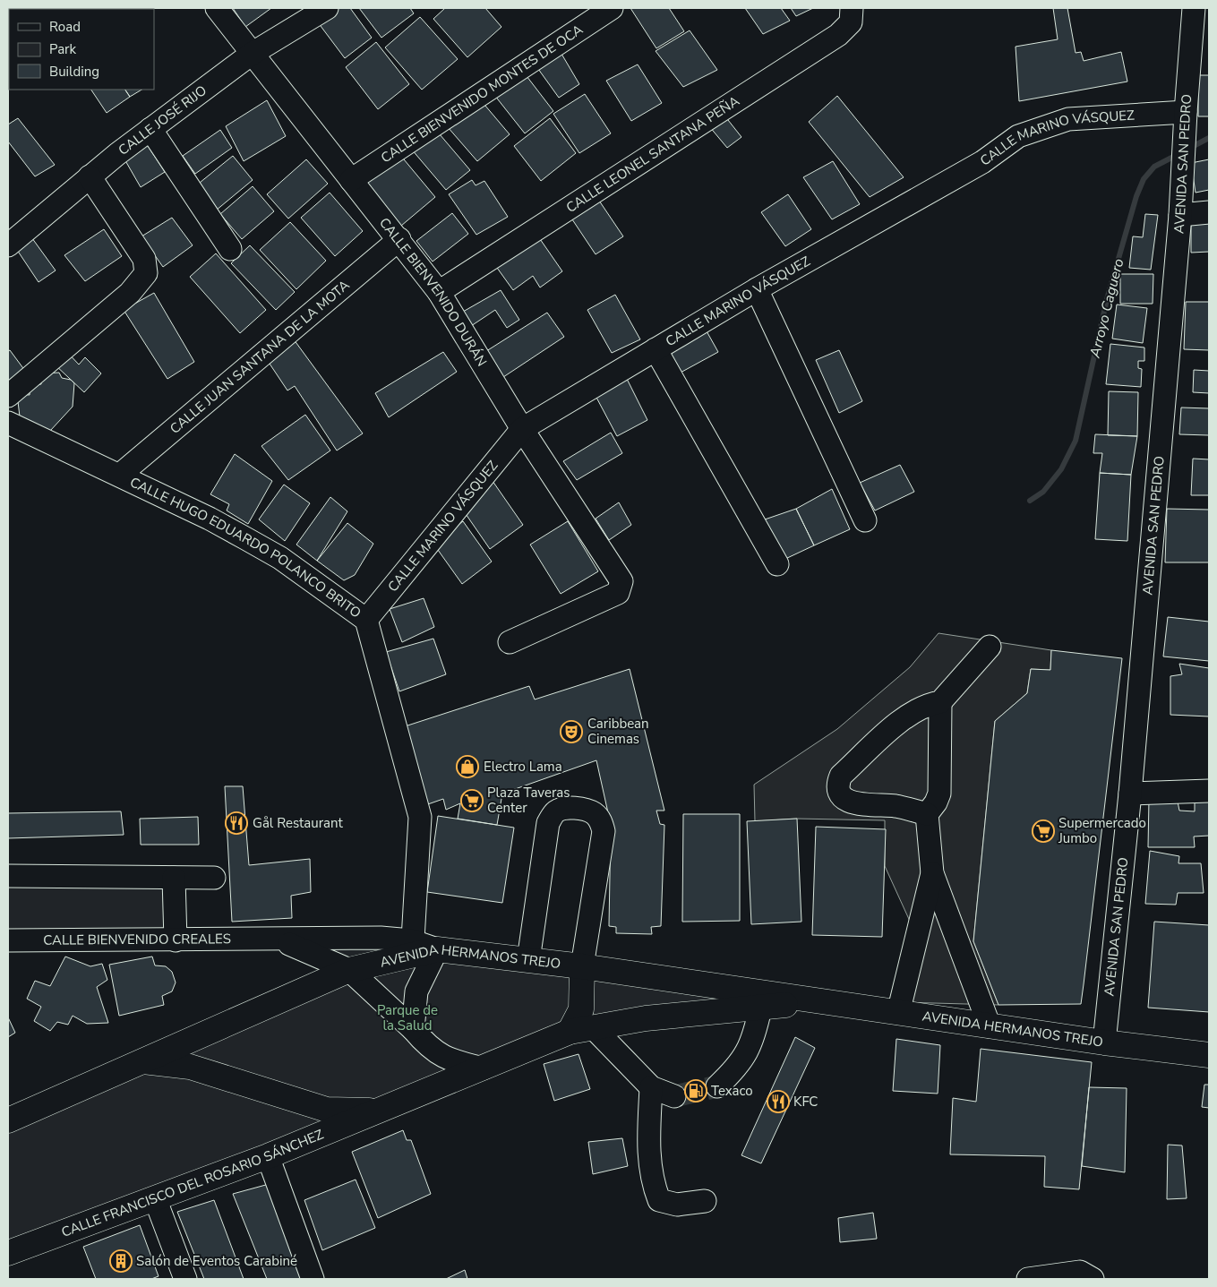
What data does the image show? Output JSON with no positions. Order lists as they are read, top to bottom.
{
  "streets": {
    "main road": ["AVENIDA HERMANOS TREJO", "CALLE FRANCISCO DEL ROSARIO SÁNCHEZ"],
    "street": [
      "CALLE BIENVENIDO MONTES DE OCA",
      "CALLE JOSÉ RIJO",
      "CALLE MARINO VÁSQUEZ",
      "CALLE LEONEL SANTANA PEÑA",
      "AVENIDA SAN PEDRO",
      "CALLE BIENVENIDO DURÁN",
      "CALLE JUAN SANTANA DE LA MOTA",
      "CALLE HUGO EDUARDO POLANCO BRITO",
      "CALLE BIENVENIDO CREALES"
    ]
  },
  "crossings": [
    ["CALLE BIENVENIDO MONTES DE OCA", "CALLE BIENVENIDO DURÁN"],
    ["CALLE JOSÉ RIJO", "CALLE BIENVENIDO DURÁN"],
    ["CALLE MARINO VÁSQUEZ", "AVENIDA SAN PEDRO"],
    ["CALLE MARINO VÁSQUEZ", "CALLE BIENVENIDO DURÁN"],
    ["CALLE MARINO VÁSQUEZ", "CALLE HUGO EDUARDO POLANCO BRITO"],
    ["CALLE LEONEL SANTANA PEÑA", "CALLE BIENVENIDO DURÁN"],
    ["AVENIDA SAN PEDRO", "AVENIDA HERMANOS TREJO"],
    ["CALLE BIENVENIDO DURÁN", "CALLE JUAN SANTANA DE LA MOTA"],
    ["CALLE JUAN SANTANA DE LA MOTA", "CALLE HUGO EDUARDO POLANCO BRITO"],
    ["CALLE HUGO EDUARDO POLANCO BRITO", "CALLE BIENVENIDO CREALES"],
    ["CALLE HUGO EDUARDO POLANCO BRITO", "AVENIDA HERMANOS TREJO"],
    ["CALLE BIENVENIDO CREALES", "AVENIDA HERMANOS TREJO"],
    ["AVENIDA HERMANOS TREJO", "CALLE FRANCISCO DEL ROSARIO SÁNCHEZ"]
  ],
  "water": ["Arroyo Caguero"],
  "parks": ["Parque de la Salud"],
  "places": {
    "theatre": ["Caribbean Cinemas"],
    "shop": ["Electro Lama"],
    "supermarket": ["Plaza Taveras Center", "Supermercado Jumbo"],
    "restaurant": ["Gål Restaurant", "KFC"],
    "fuel station": ["Texaco"],
    "building": ["Salón de Eventos Carabiné"]
  },
  "legend": ["Road", "Park", "Building"]
}
